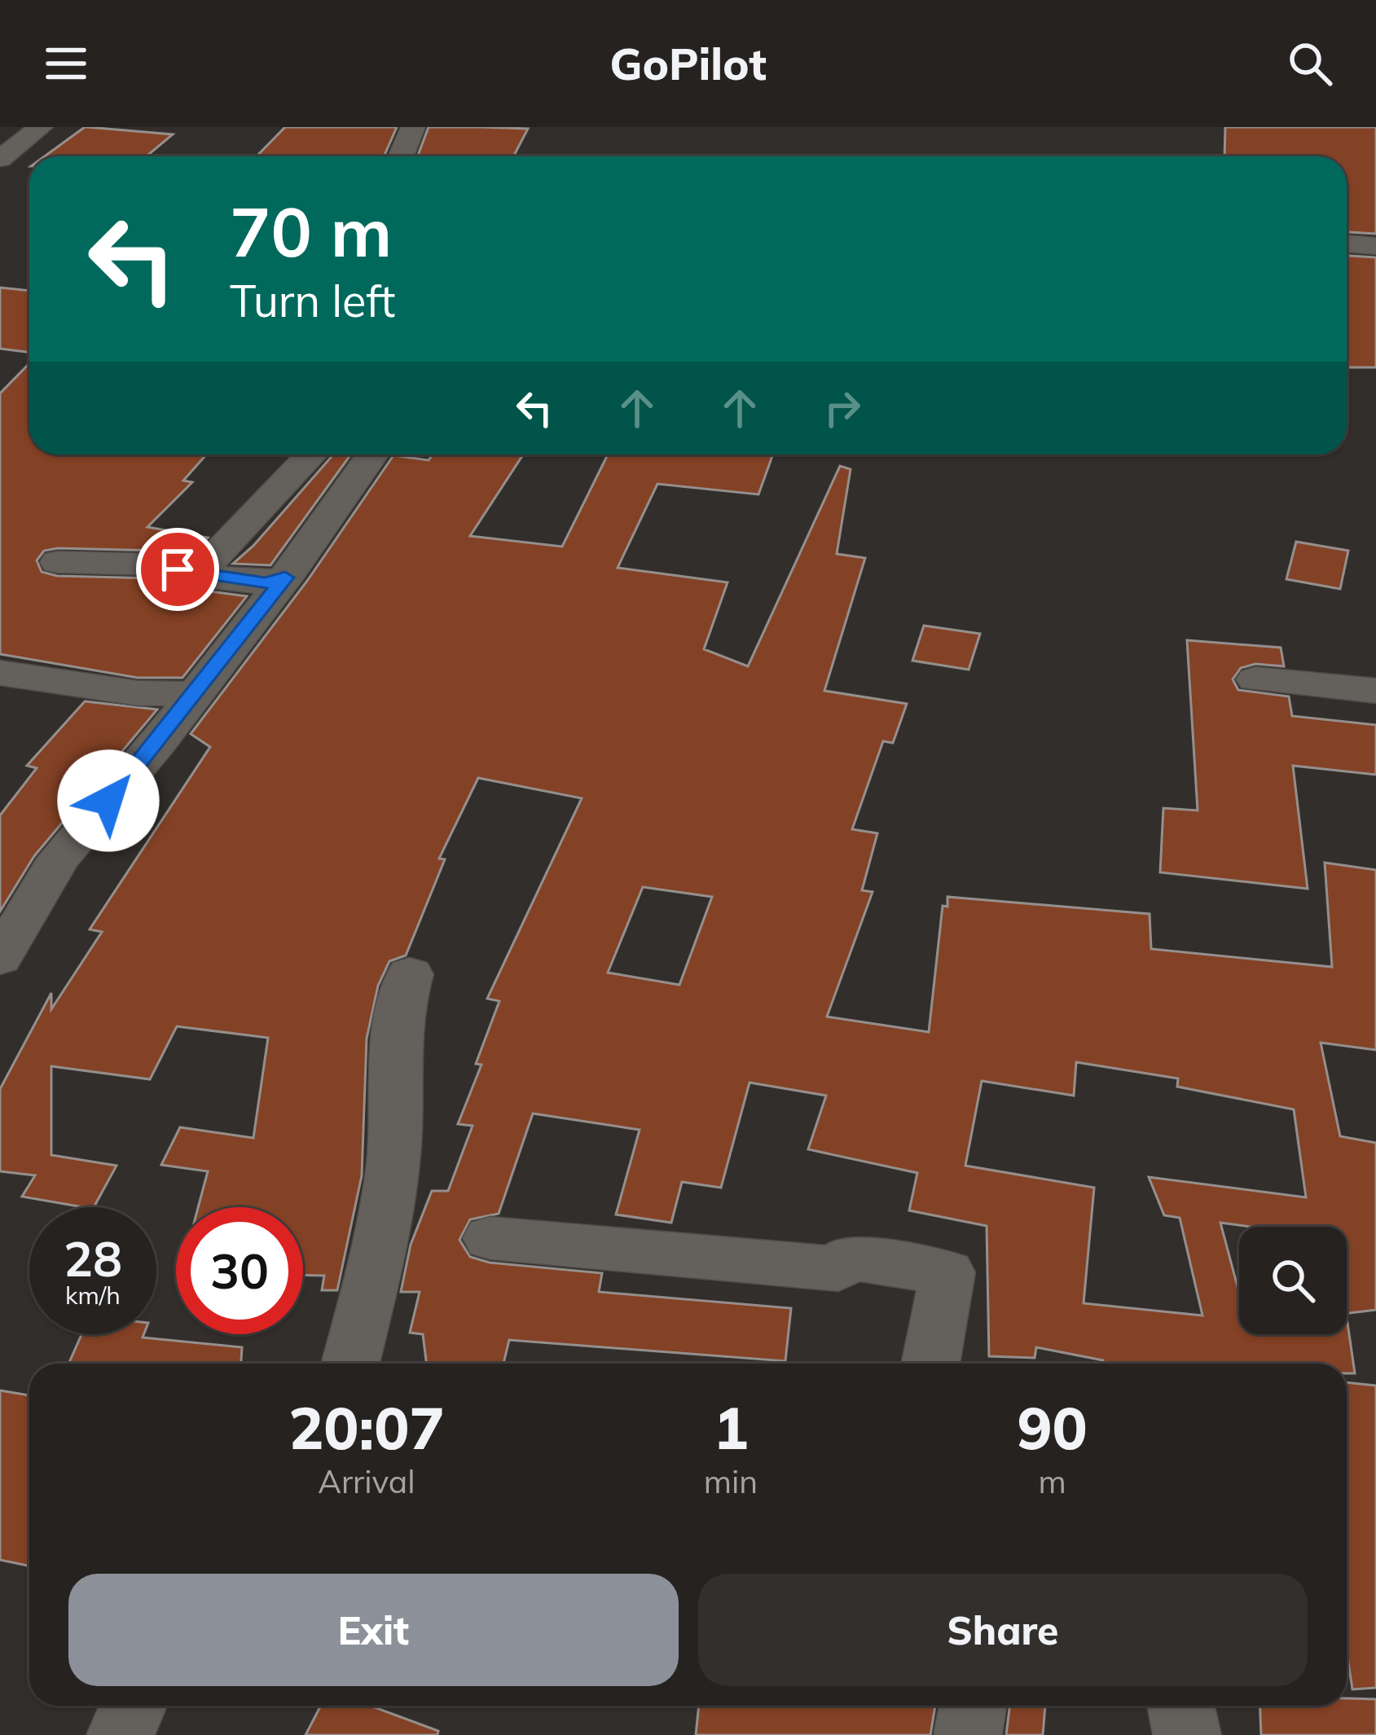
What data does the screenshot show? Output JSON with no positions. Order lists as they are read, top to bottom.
{
  "page": {
    "header": "GoPilot",
    "turn": ["70 m", "Turn left"],
    "speed": "28 km/h",
    "limit": "30",
    "eta": [
      "20:07",
      "Arrival",
      "1",
      "min",
      "90",
      "m"
    ],
    "buttons": ["Exit", "Share"]
  }
}
